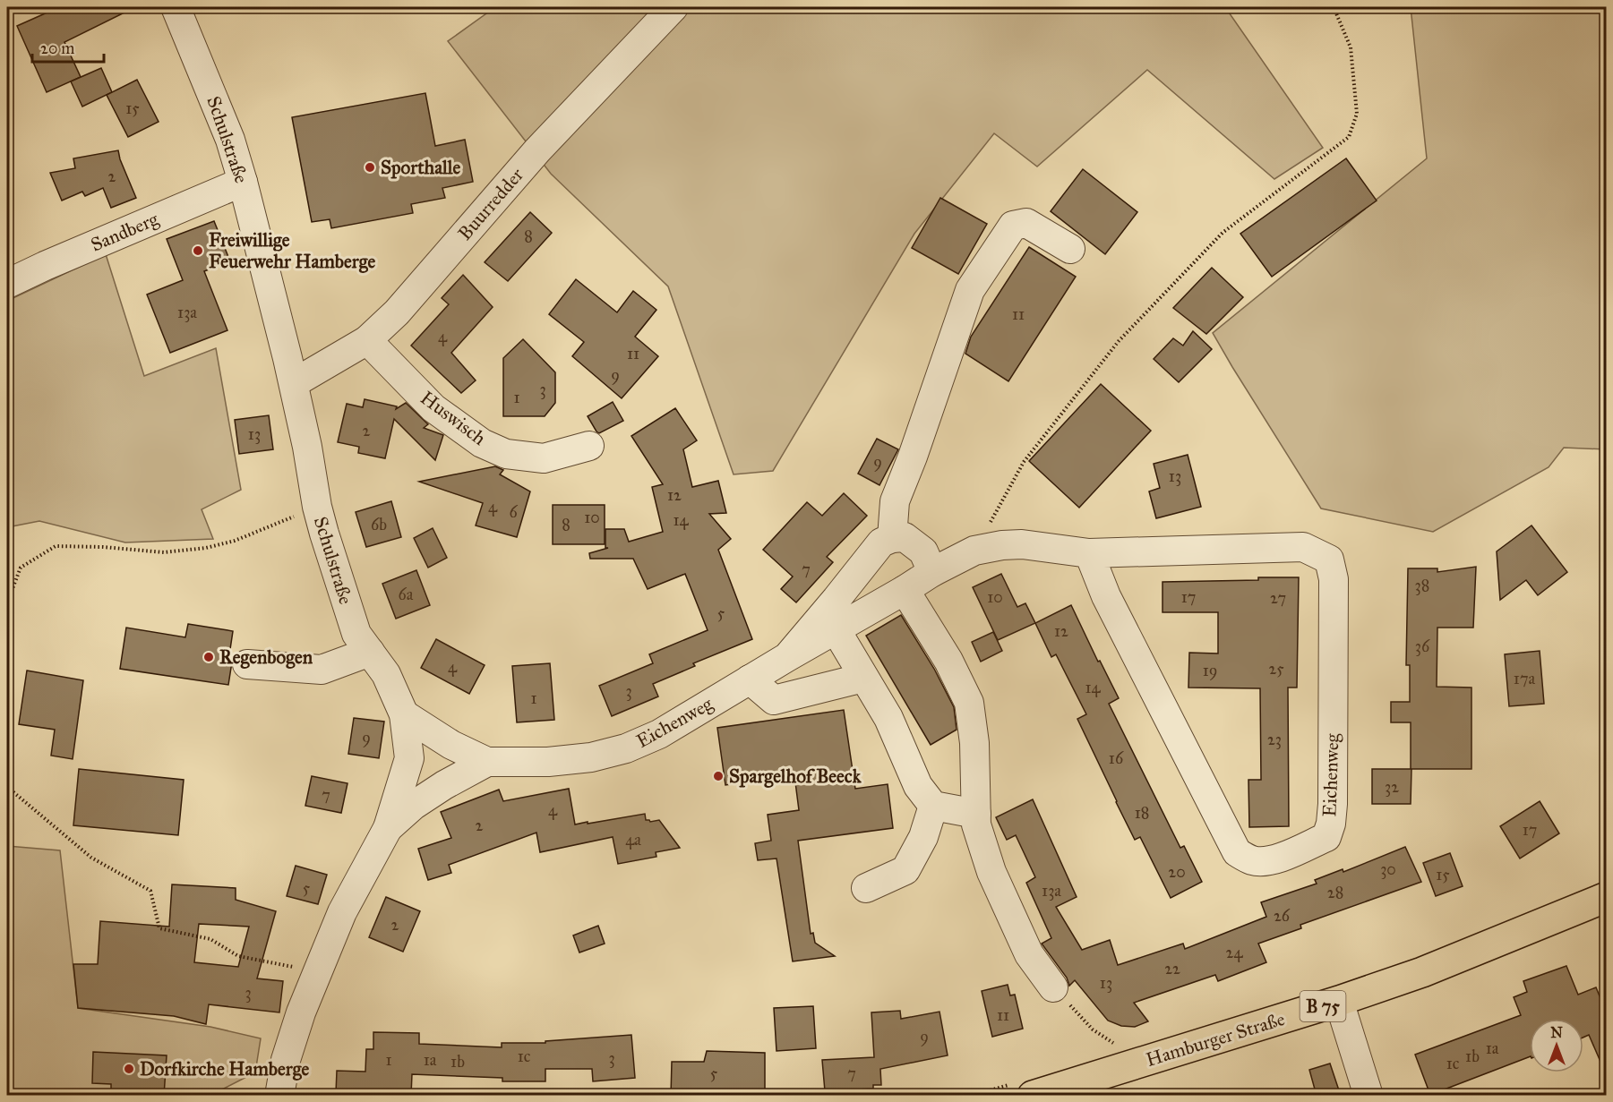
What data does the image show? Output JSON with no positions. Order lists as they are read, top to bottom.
{
  "streets": {
    "main road": ["B 75", "Hamburger Straße"],
    "street": [
      "Schulstraße",
      "Buurredder",
      "Sandberg",
      "Huswisch",
      "Eichenweg"
    ]
  },
  "crossings": [
    ["Schulstraße", "Buurredder"],
    ["Schulstraße", "Sandberg"],
    ["Schulstraße", "Eichenweg"],
    ["Buurredder", "Huswisch"]
  ],
  "places": [
    "Sporthalle",
    "Freiwillige Feuerwehr Hamberge",
    "Regenbogen",
    "Spargelhof Beeck",
    "Dorfkirche Hamberge"
  ],
  "house_numbers": [
    "15",
    "2",
    "8",
    "13a",
    "11",
    "4",
    "11",
    "9",
    "3",
    "1",
    "2",
    "13",
    "9",
    "13",
    "12",
    "4",
    "6",
    "10",
    "14",
    "6b",
    "8",
    "7",
    "38",
    "6a",
    "10",
    "17",
    "27",
    "5",
    "12",
    "36",
    "4",
    "25",
    "19",
    "17a",
    "14",
    "3",
    "1",
    "9",
    "23",
    "16",
    "32",
    "7",
    "4",
    "18",
    "2",
    "17",
    "4a",
    "30",
    "20",
    "15",
    "5",
    "13a",
    "28",
    "26",
    "2",
    "24",
    "22",
    "13",
    "3",
    "11",
    "9",
    "1a",
    "1c",
    "1b",
    "3",
    "1",
    "1a",
    "1b",
    "1c",
    "5",
    "7"
  ],
  "scale_bar": "20 m",
  "north": "top"
}
